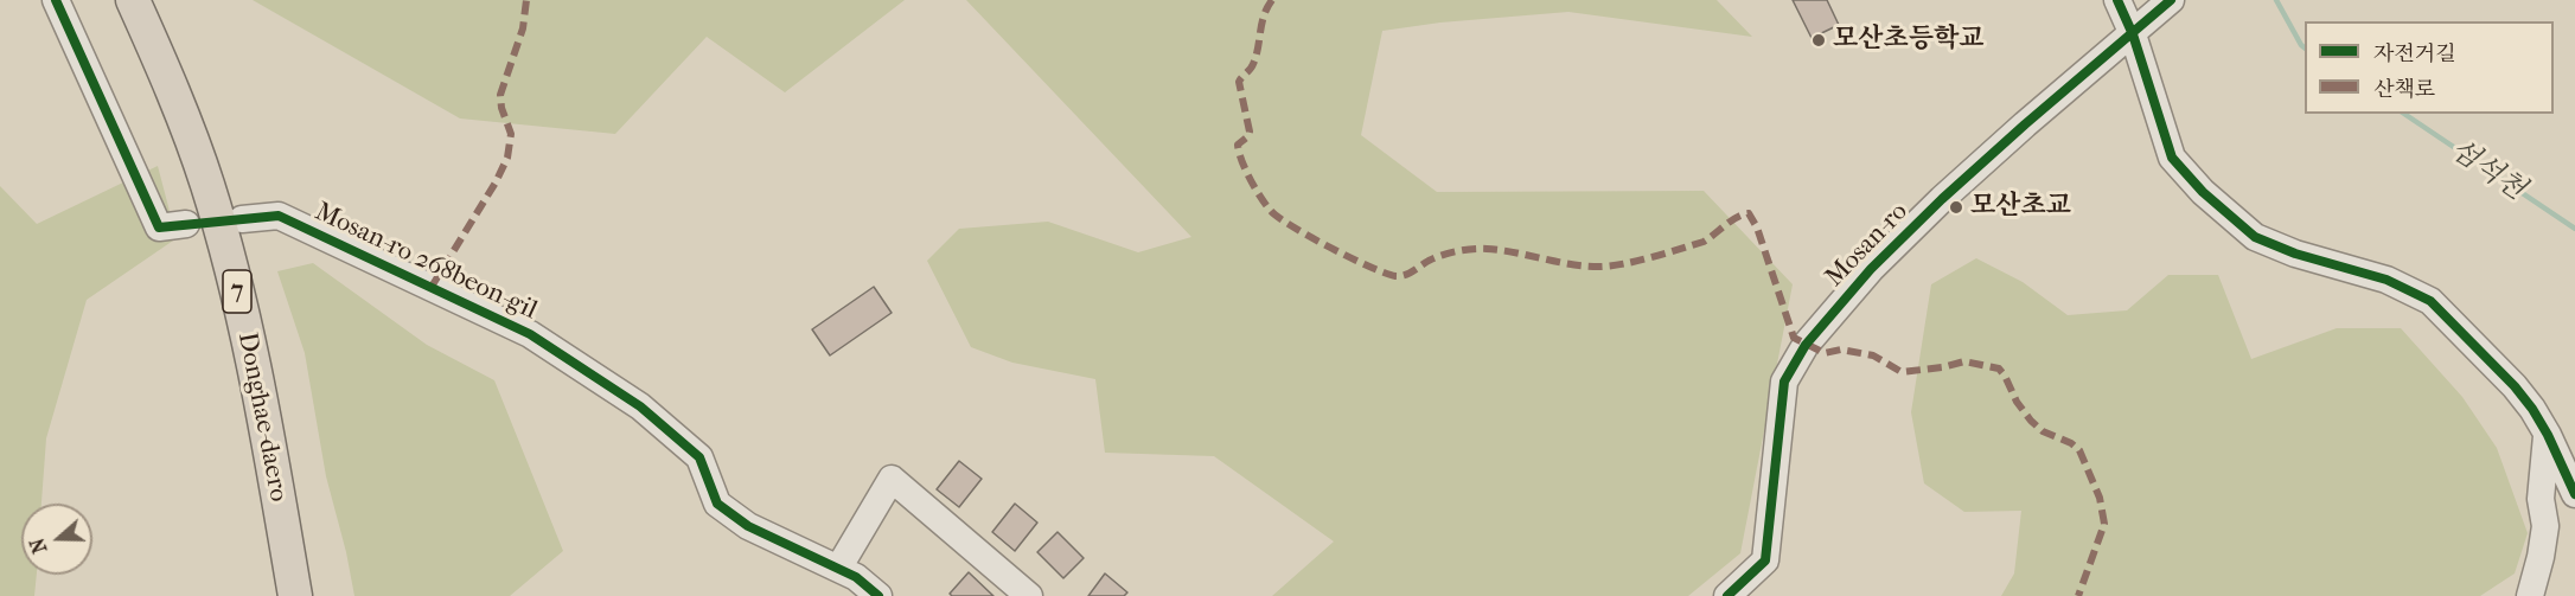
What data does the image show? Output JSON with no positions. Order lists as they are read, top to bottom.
{
  "streets": {
    "main road": ["7", "Donghae-daero"],
    "street": ["Mosan-ro", "Mosan-ro 268beon-gil"]
  },
  "water": ["섬석천"],
  "places": ["모산초등학교", "모산초교"],
  "legend": ["자전거길", "산책로"],
  "north": "left"
}
